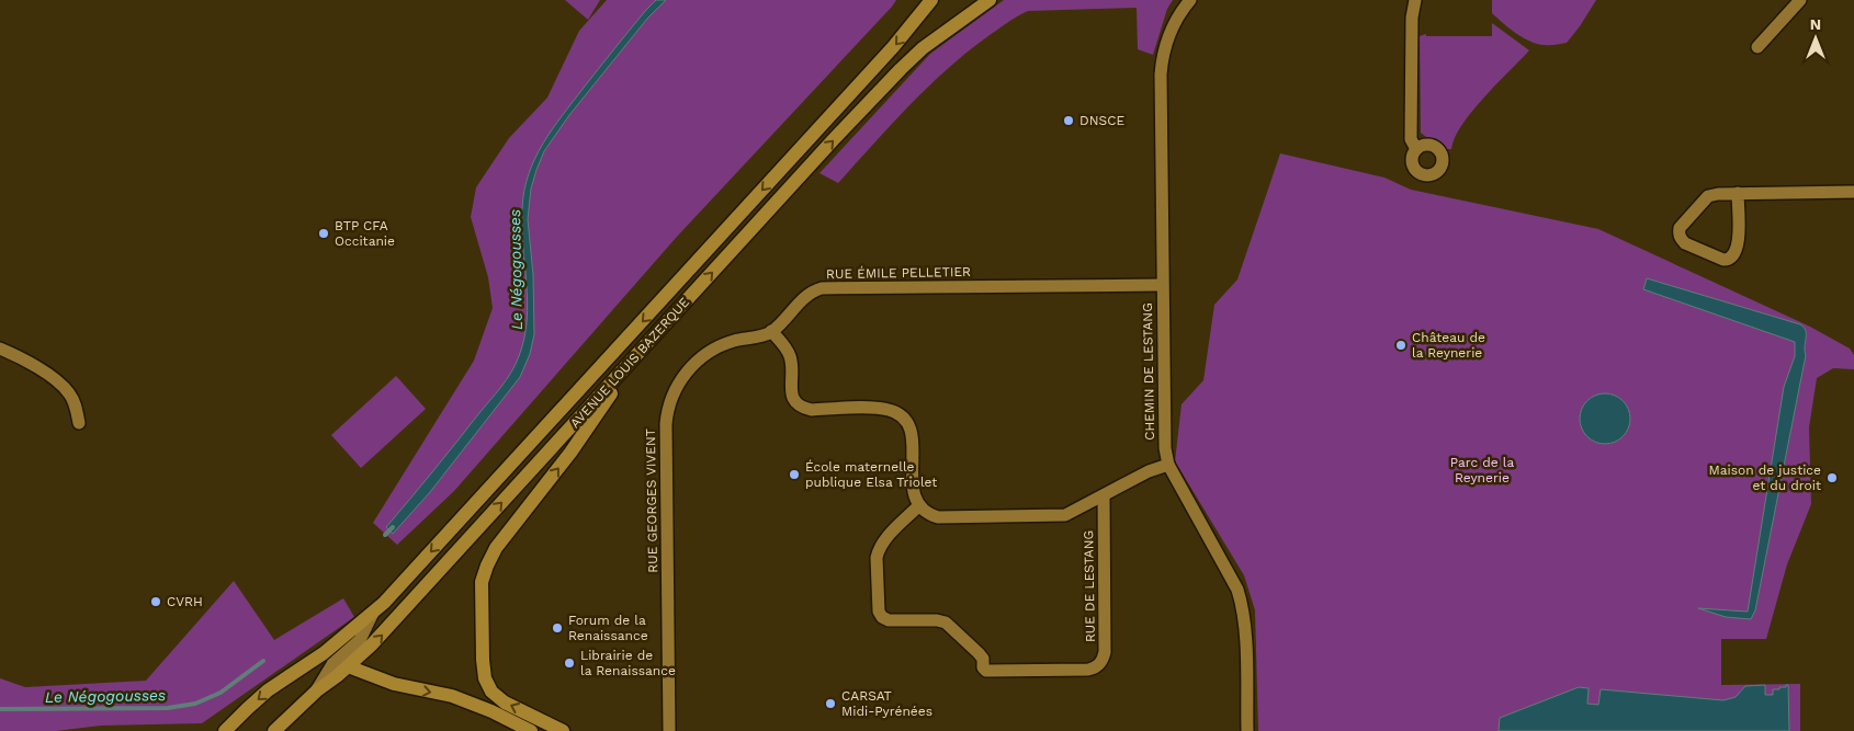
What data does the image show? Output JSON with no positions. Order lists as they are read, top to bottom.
{
  "streets": {
    "main road": ["AVENUE LOUIS BAZERQUE"],
    "street": [
      "RUE ÉMILE PELLETIER",
      "CHEMIN DE LESTANG",
      "RUE GEORGES VIVENT",
      "RUE DE LESTANG"
    ]
  },
  "crossings": [
    ["RUE ÉMILE PELLETIER", "CHEMIN DE LESTANG"],
    ["RUE ÉMILE PELLETIER", "RUE GEORGES VIVENT"]
  ],
  "water": ["Le Négogousses"],
  "parks": ["Parc de la Reynerie"],
  "places": [
    "DNSCE",
    "BTP CFA Occitanie",
    "Château de la Reynerie",
    "École maternelle publique Elsa Triolet",
    "Maison de justice et du droit",
    "CVRH",
    "Forum de la Renaissance",
    "Librairie de la Renaissance",
    "CARSAT Midi-Pyrénées"
  ],
  "north": "top"
}
